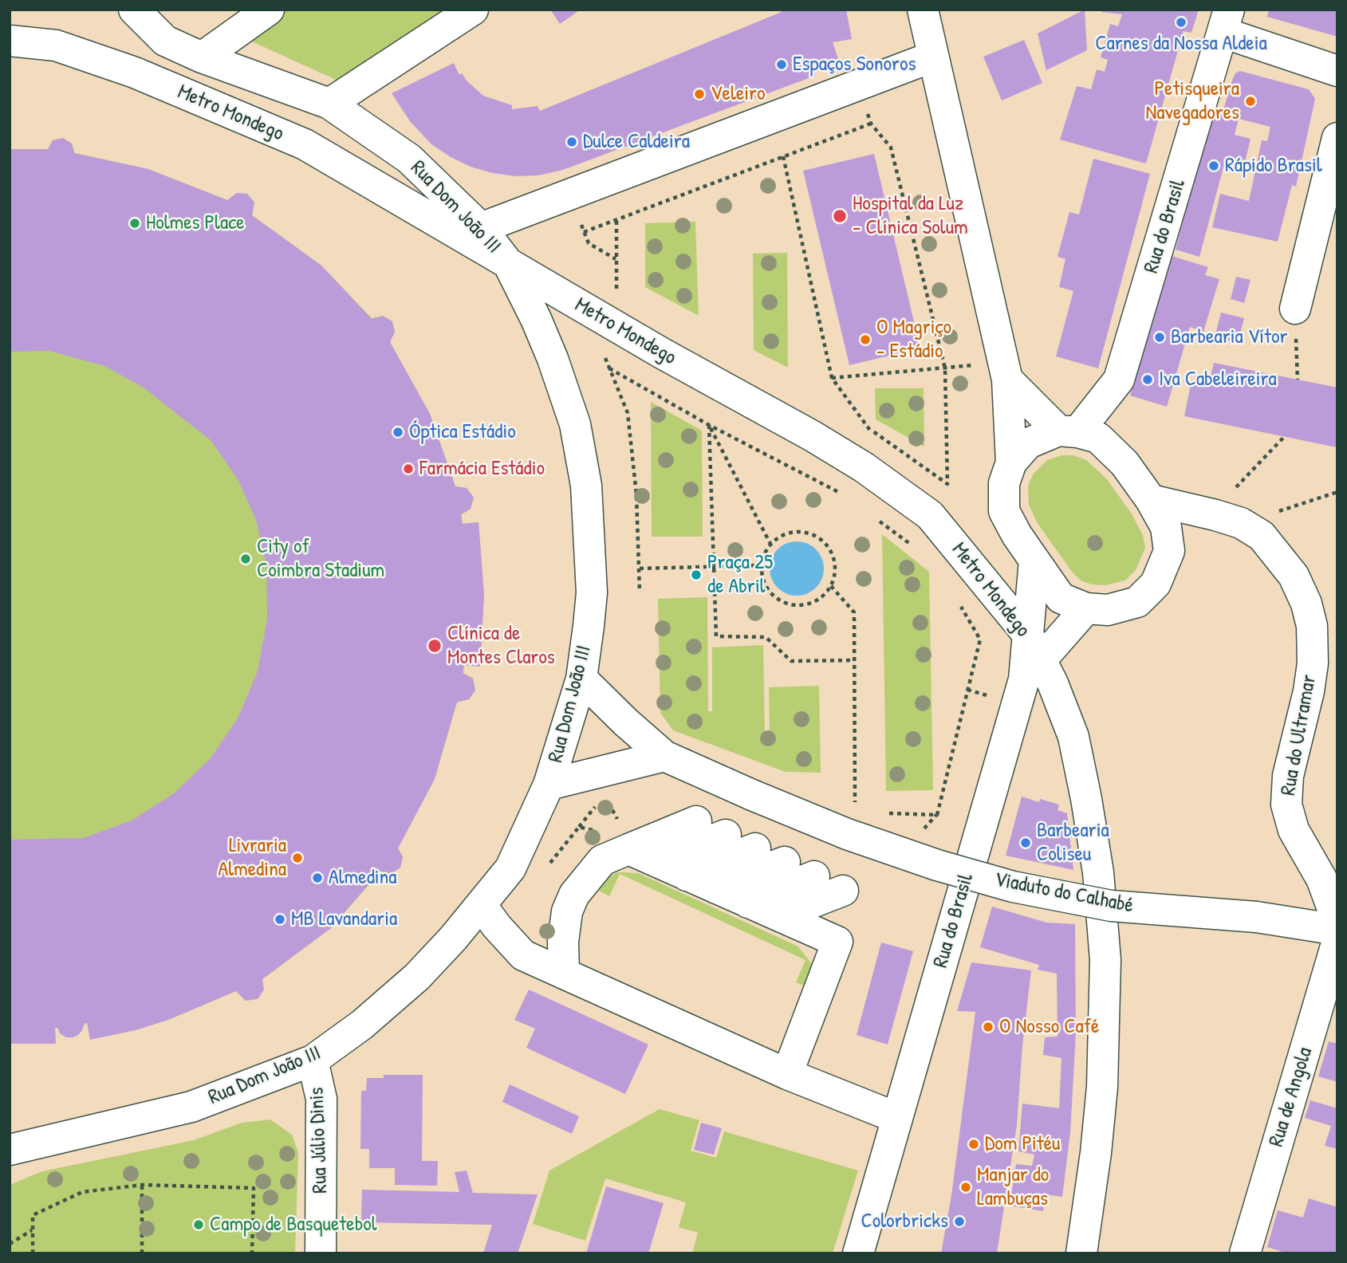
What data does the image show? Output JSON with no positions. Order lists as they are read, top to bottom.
{
  "streets": {
    "street": [
      "Metro Mondego",
      "Rua Dom João III",
      "Rua do Brasil",
      "Rua do Ultramar",
      "Viaduto do Calhabé",
      "Rua de Angola",
      "Rua Júlio Dinis"
    ]
  },
  "crossings": [
    ["Metro Mondego", "Rua Dom João III"],
    ["Metro Mondego", "Rua do Brasil"],
    ["Rua Dom João III", "Rua Júlio Dinis"],
    ["Rua do Brasil", "Rua do Ultramar"]
  ],
  "places": [
    "Carnes da Nossa Aldeia",
    "Espaços Sonoros",
    "Veleiro",
    "Petisqueira Navegadores",
    "Dulce Caldeira",
    "Rápido Brasil",
    "Hospital da Luz - Clínica Solum",
    "Holmes Place",
    "Barbearia Vítor",
    "O Magriço - Estádio",
    "Iva Cabeleireira",
    "Óptica Estádio",
    "Farmácia Estádio",
    "City of Coimbra Stadium",
    "Praça 25 de Abril",
    "Clínica de Montes Claros",
    "Barbearia Coliseu",
    "Livraria Almedina",
    "Almedina",
    "MB Lavandaria",
    "O Nosso Café",
    "Dom Pitéu",
    "Manjar do Lambuças",
    "Colorbricks",
    "Campo de Basquetebol"
  ]
}
